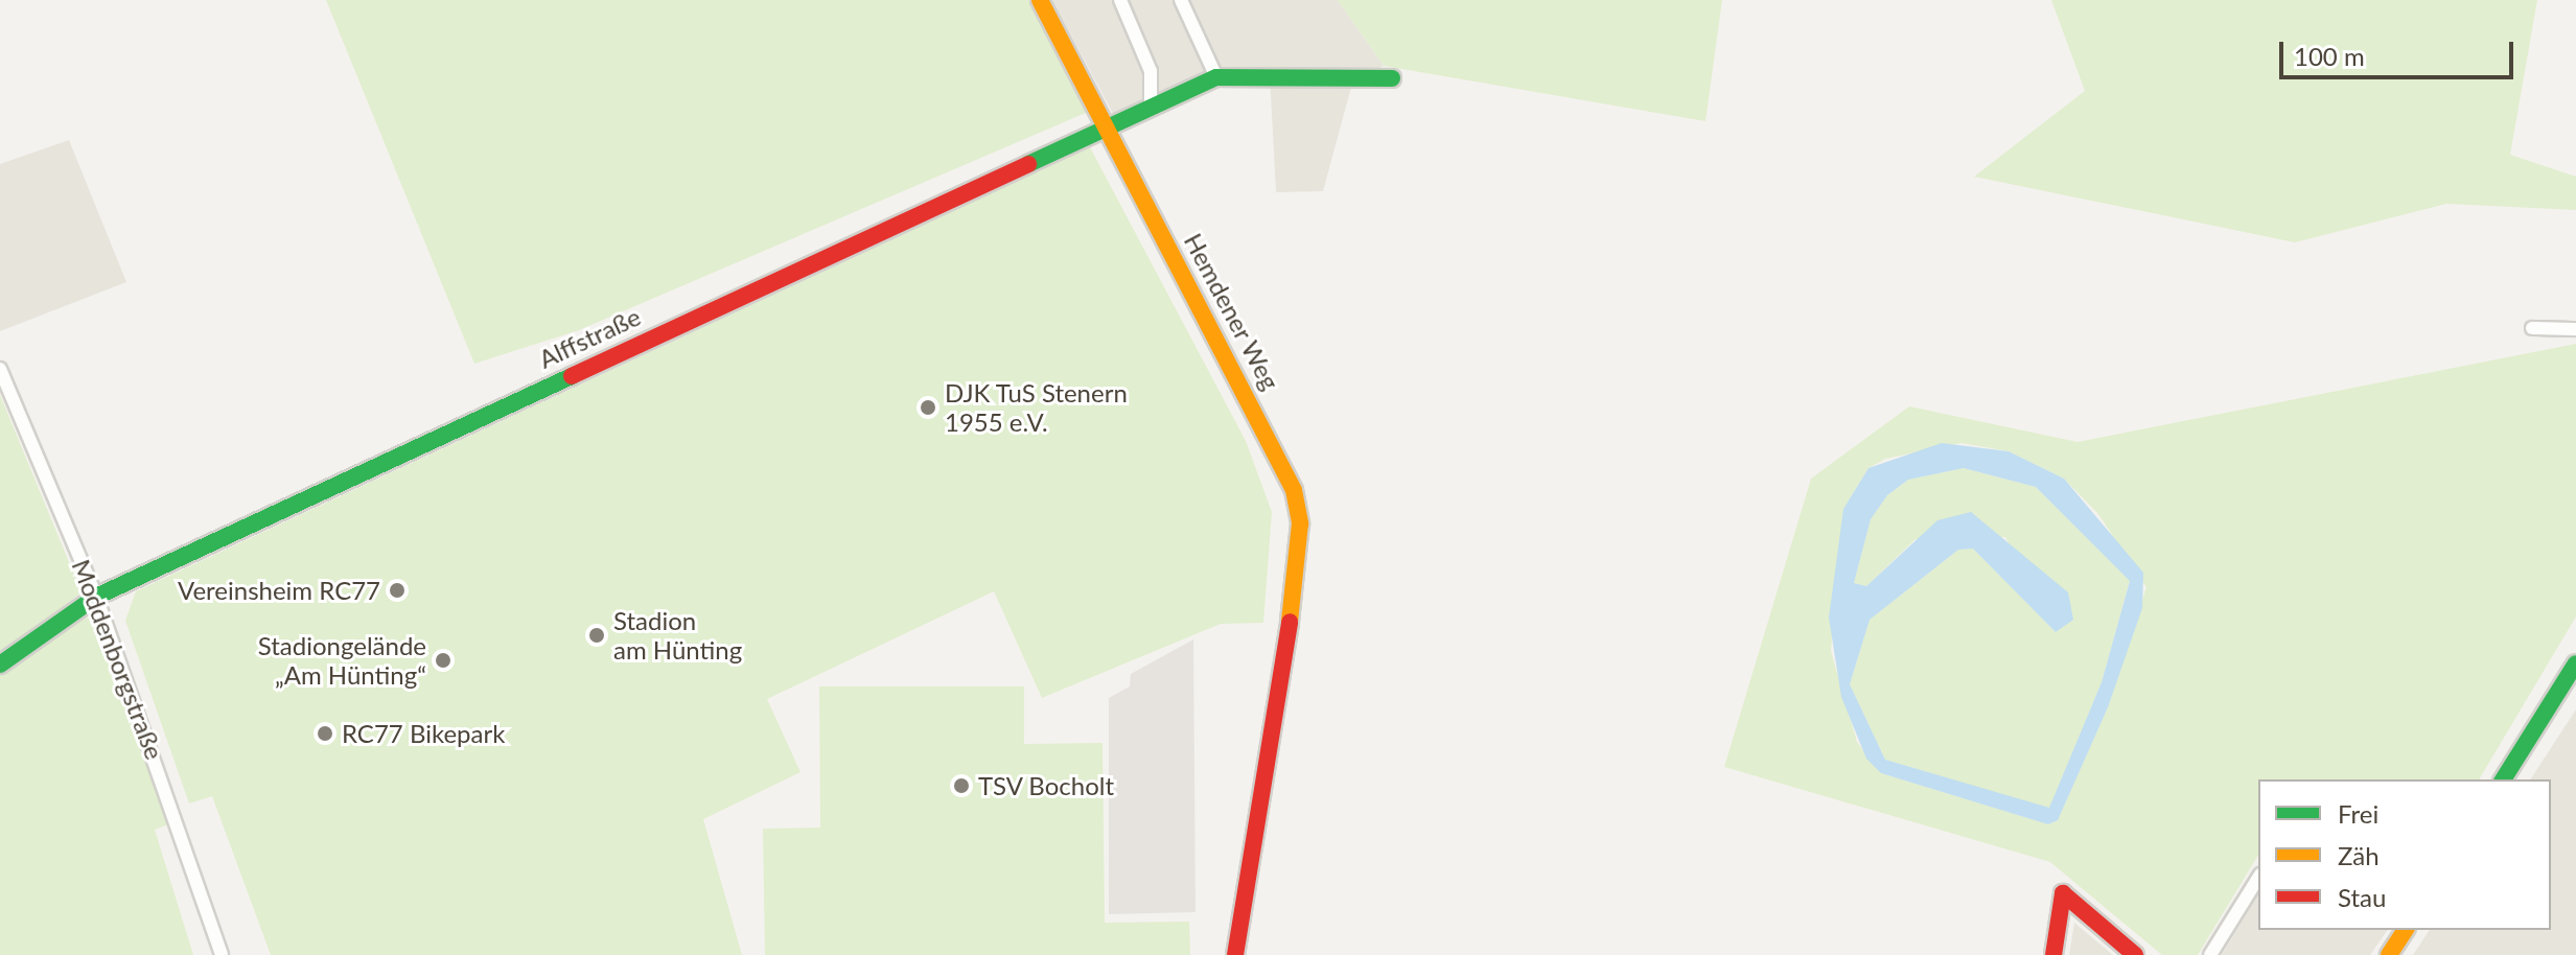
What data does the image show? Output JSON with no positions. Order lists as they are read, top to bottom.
{
  "streets": {
    "street": ["Hemdener Weg", "Alffstraße", "Moddenborgstraße"]
  },
  "crossings": [
    ["Hemdener Weg", "Alffstraße"],
    ["Alffstraße", "Moddenborgstraße"]
  ],
  "places": [
    "DJK TuS Stenern 1955 e.V.",
    "Vereinsheim RC77",
    "Stadion am Hünting",
    "Stadiongelände „Am Hünting“",
    "RC77 Bikepark",
    "TSV Bocholt"
  ],
  "legend": ["Frei", "Zäh", "Stau"],
  "scale_bar": "100 m"
}
